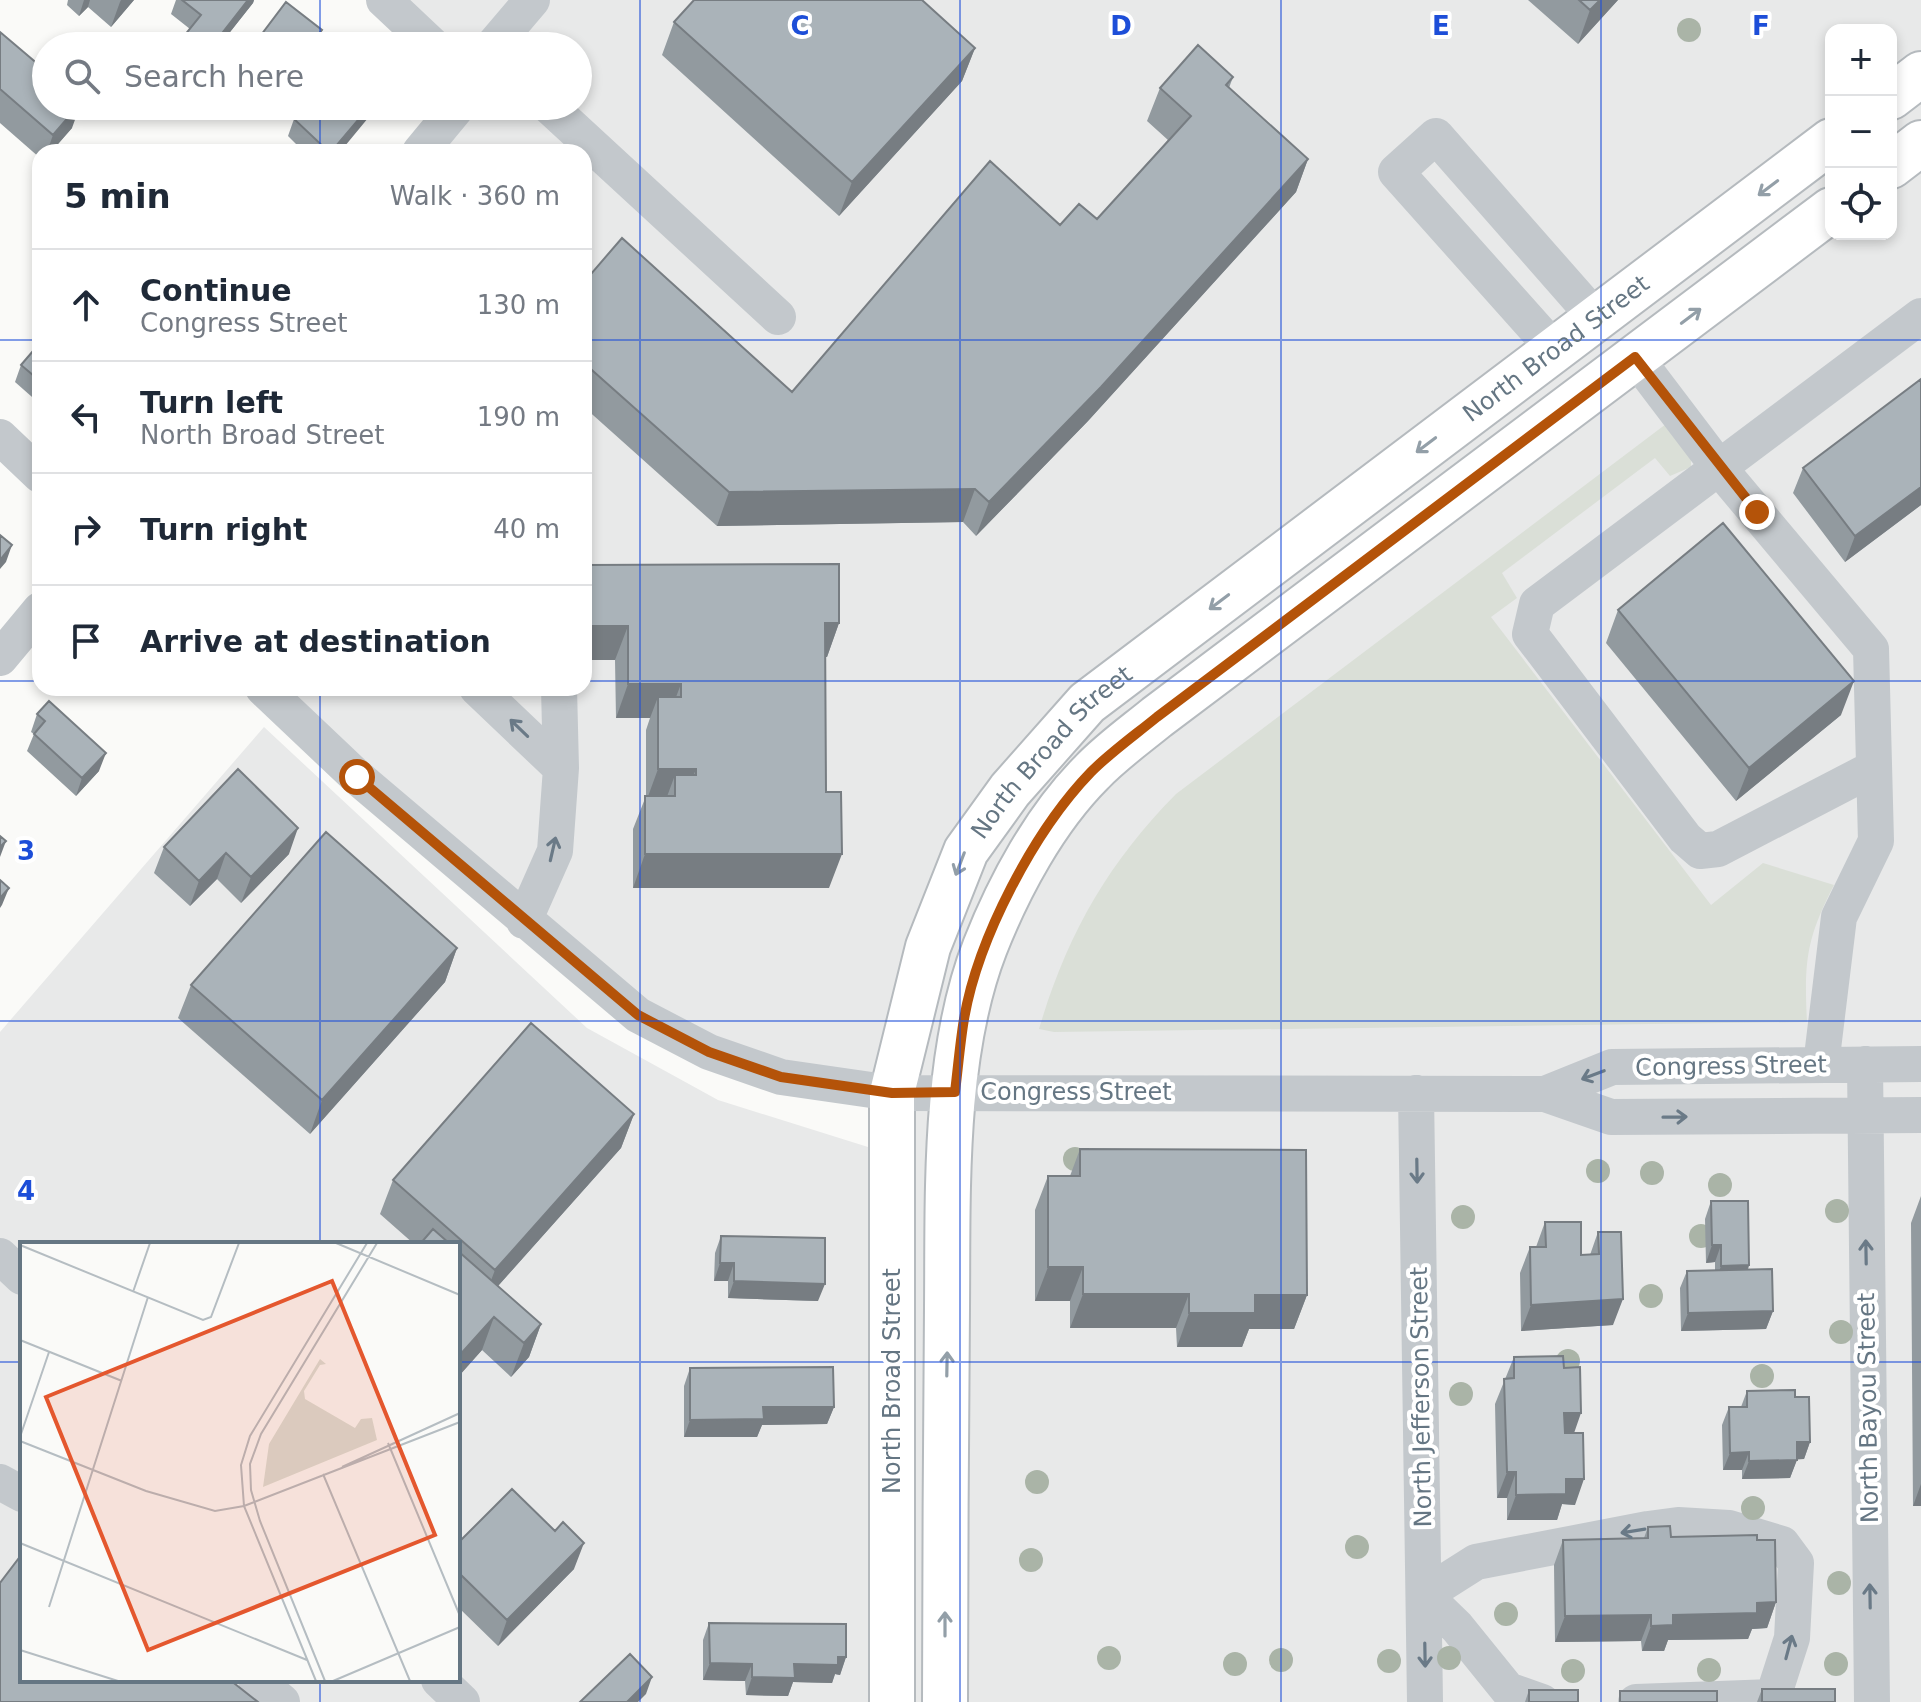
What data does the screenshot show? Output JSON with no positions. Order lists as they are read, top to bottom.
{
  "streets": {
    "main road": ["North Broad Street"],
    "street": ["Congress Street", "North Jefferson Street", "North Bayou Street"]
  },
  "crossings": [
    ["North Broad Street", "Congress Street"],
    ["Congress Street", "North Jefferson Street"],
    ["Congress Street", "North Bayou Street"]
  ],
  "one_way": ["North Jefferson Street", "North Bayou Street"],
  "page": {
    "map_buttons": ["+", "−"],
    "search": "Search here",
    "heading": ["5 min", "Walk · 360 m"],
    "list": [
      ["Continue", "Congress Street", "130 m"],
      ["Turn left", "North Broad Street", "190 m"],
      ["Turn right", "40 m"],
      "Arrive at destination"
    ]
  },
  "grid": {
    "columns": [
      "C",
      "D",
      "E",
      "F"
    ],
    "rows": ["3", "4"]
  }
}
